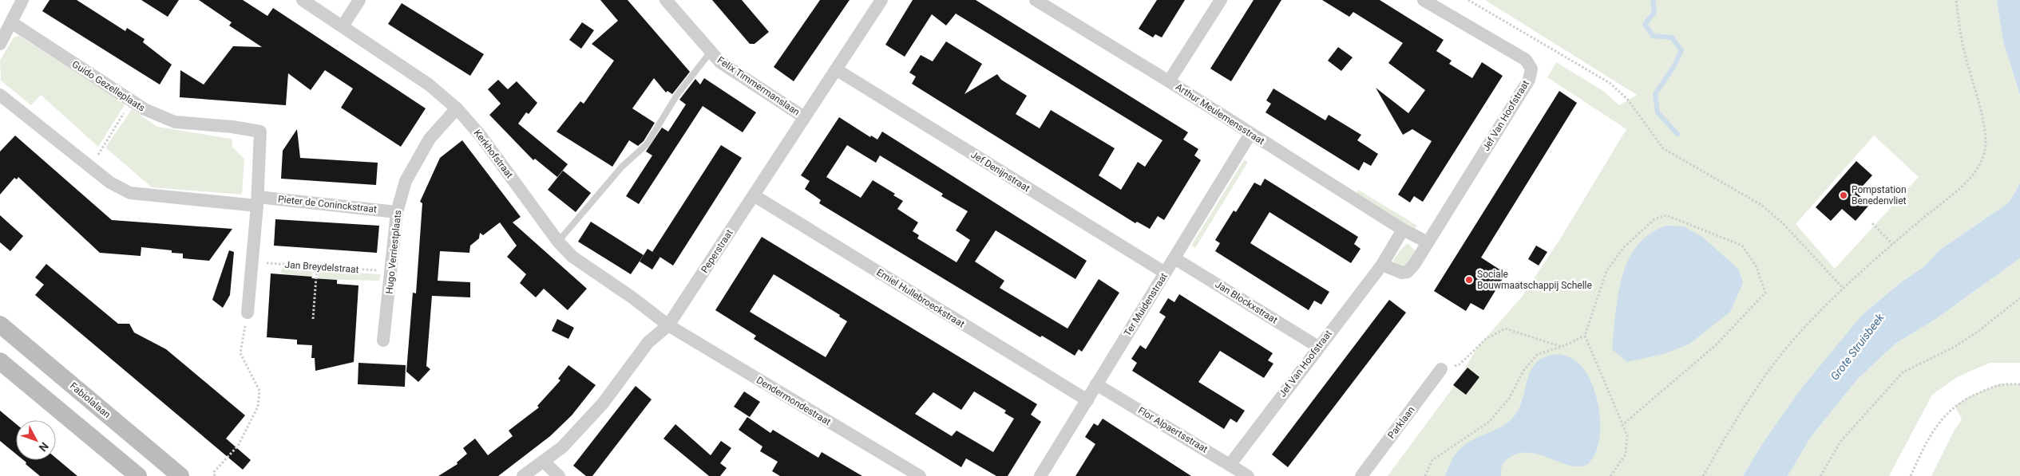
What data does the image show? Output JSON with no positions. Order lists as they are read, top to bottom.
{
  "streets": {
    "main road": ["Fabiolalaan"],
    "street": [
      "Guido Gezelleplaats",
      "Felix Timmermanslaan",
      "Arthur Meulemensstraat",
      "Jef Van Hoofstraat",
      "Kerkhofstraat",
      "Jef Denijnstraat",
      "Pieter de Coninckstraat",
      "Peperstraat",
      "Hugo Verriestplaats",
      "Emiel Hullebroeckstraat",
      "Jan Blockxstraat",
      "Ter Muidenstraat",
      "Dendermondestraat",
      "Parklaan",
      "Flor Alpaertsstraat"
    ],
    "path": ["Jan Breydelstraat"]
  },
  "crossings": [
    ["Guido Gezelleplaats", "Pieter de Coninckstraat"],
    ["Guido Gezelleplaats", "Jan Breydelstraat"],
    ["Felix Timmermanslaan", "Peperstraat"],
    ["Arthur Meulemensstraat", "Jef Van Hoofstraat"],
    ["Arthur Meulemensstraat", "Ter Muidenstraat"],
    ["Jef Van Hoofstraat", "Jan Blockxstraat"],
    ["Jef Van Hoofstraat", "Flor Alpaertsstraat"],
    ["Kerkhofstraat", "Peperstraat"],
    ["Kerkhofstraat", "Hugo Verriestplaats"],
    ["Kerkhofstraat", "Dendermondestraat"],
    ["Jef Denijnstraat", "Peperstraat"],
    ["Jef Denijnstraat", "Ter Muidenstraat"],
    ["Pieter de Coninckstraat", "Hugo Verriestplaats"],
    ["Peperstraat", "Emiel Hullebroeckstraat"],
    ["Peperstraat", "Dendermondestraat"],
    ["Hugo Verriestplaats", "Jan Breydelstraat"],
    ["Emiel Hullebroeckstraat", "Ter Muidenstraat"],
    ["Jan Blockxstraat", "Ter Muidenstraat"],
    ["Ter Muidenstraat", "Flor Alpaertsstraat"]
  ],
  "water": ["Grote Struisbeek"],
  "places": ["Pompstation Benedenvliet", "Sociale Bouwmaatschappij Schelle"],
  "north": "bottom right"
}
